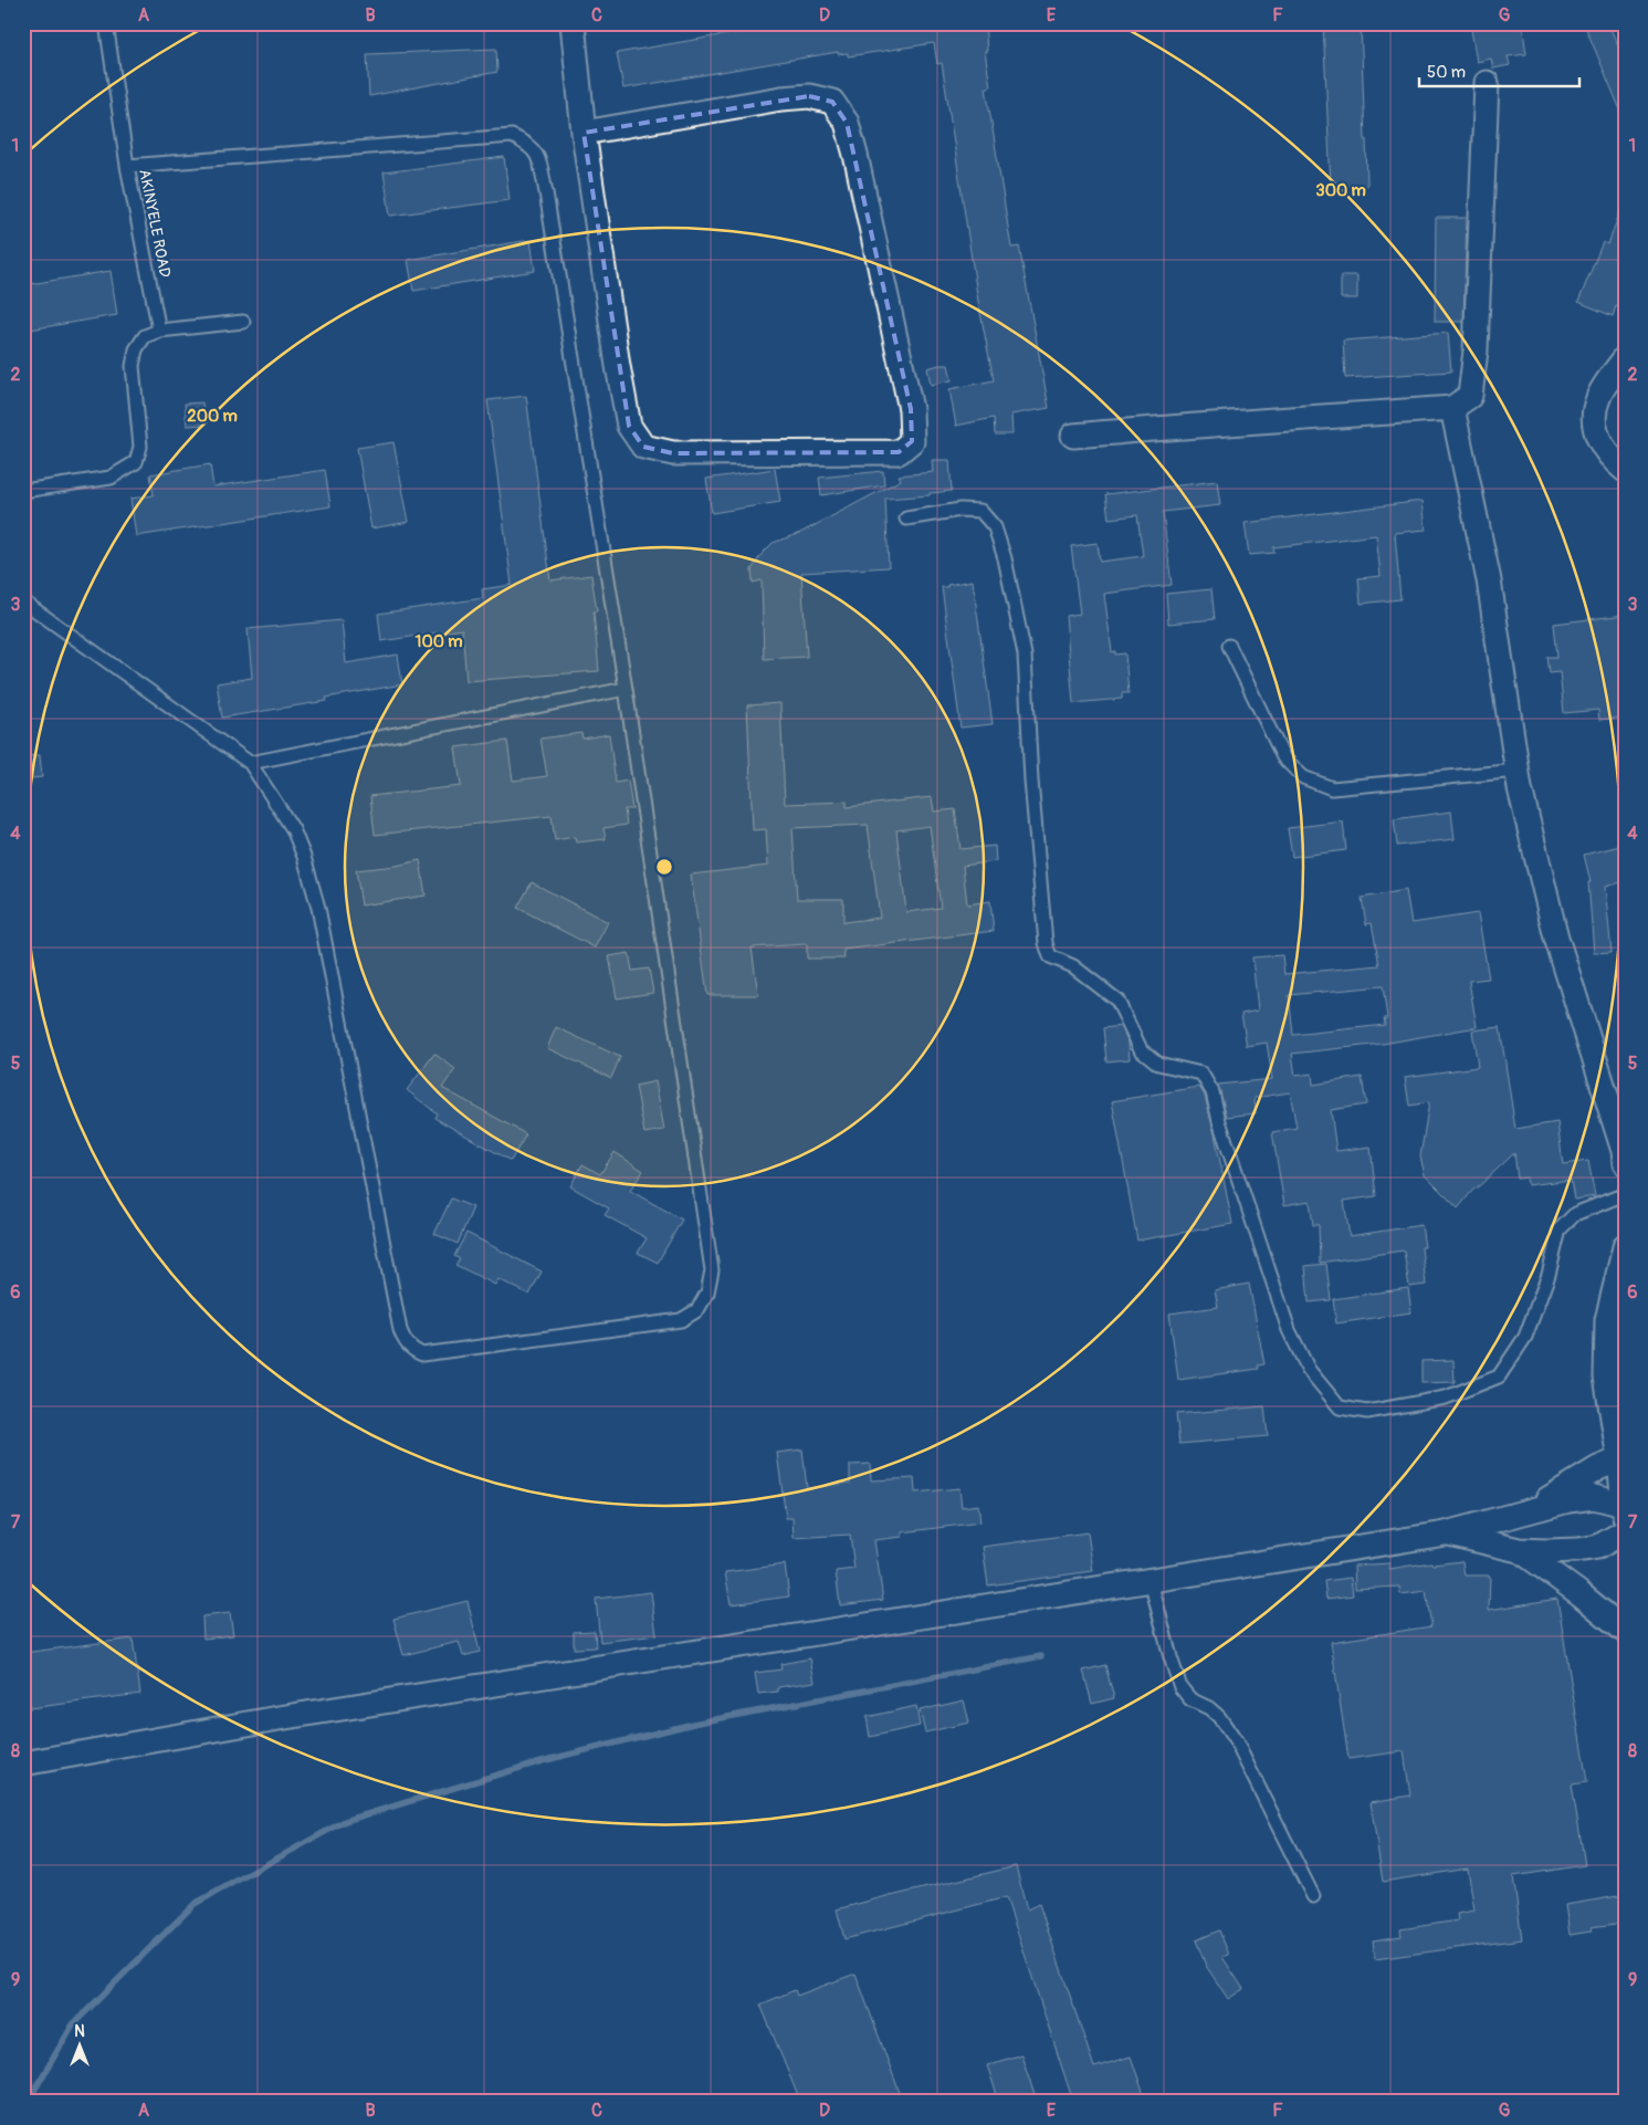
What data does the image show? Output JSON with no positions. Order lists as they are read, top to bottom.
{
  "streets": {
    "lane": ["AKINYELE ROAD"]
  },
  "scale_bar": "50 m",
  "north": "top",
  "grid": {
    "columns": [
      "A",
      "B",
      "C",
      "D",
      "E",
      "F",
      "G"
    ],
    "rows": [
      "1",
      "2",
      "3",
      "4",
      "5",
      "6",
      "7",
      "8",
      "9"
    ]
  },
  "rings": ["300 m", "200 m", "100 m"]
}
